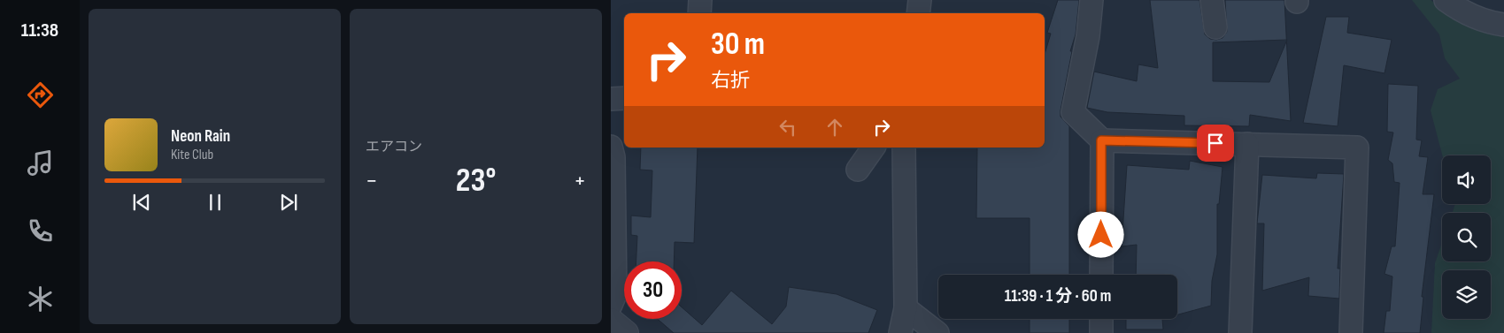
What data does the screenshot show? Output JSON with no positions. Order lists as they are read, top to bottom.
{
  "page": {
    "tabs": "11:38",
    "tile": "エアコン",
    "turn": ["30 m", "右折"],
    "song": ["Neon Rain", "Kite Club"],
    "heat": ["−", "23°", "+"],
    "limit": "30",
    "trip": "11:39 · 1 分 · 60 m"
  }
}
